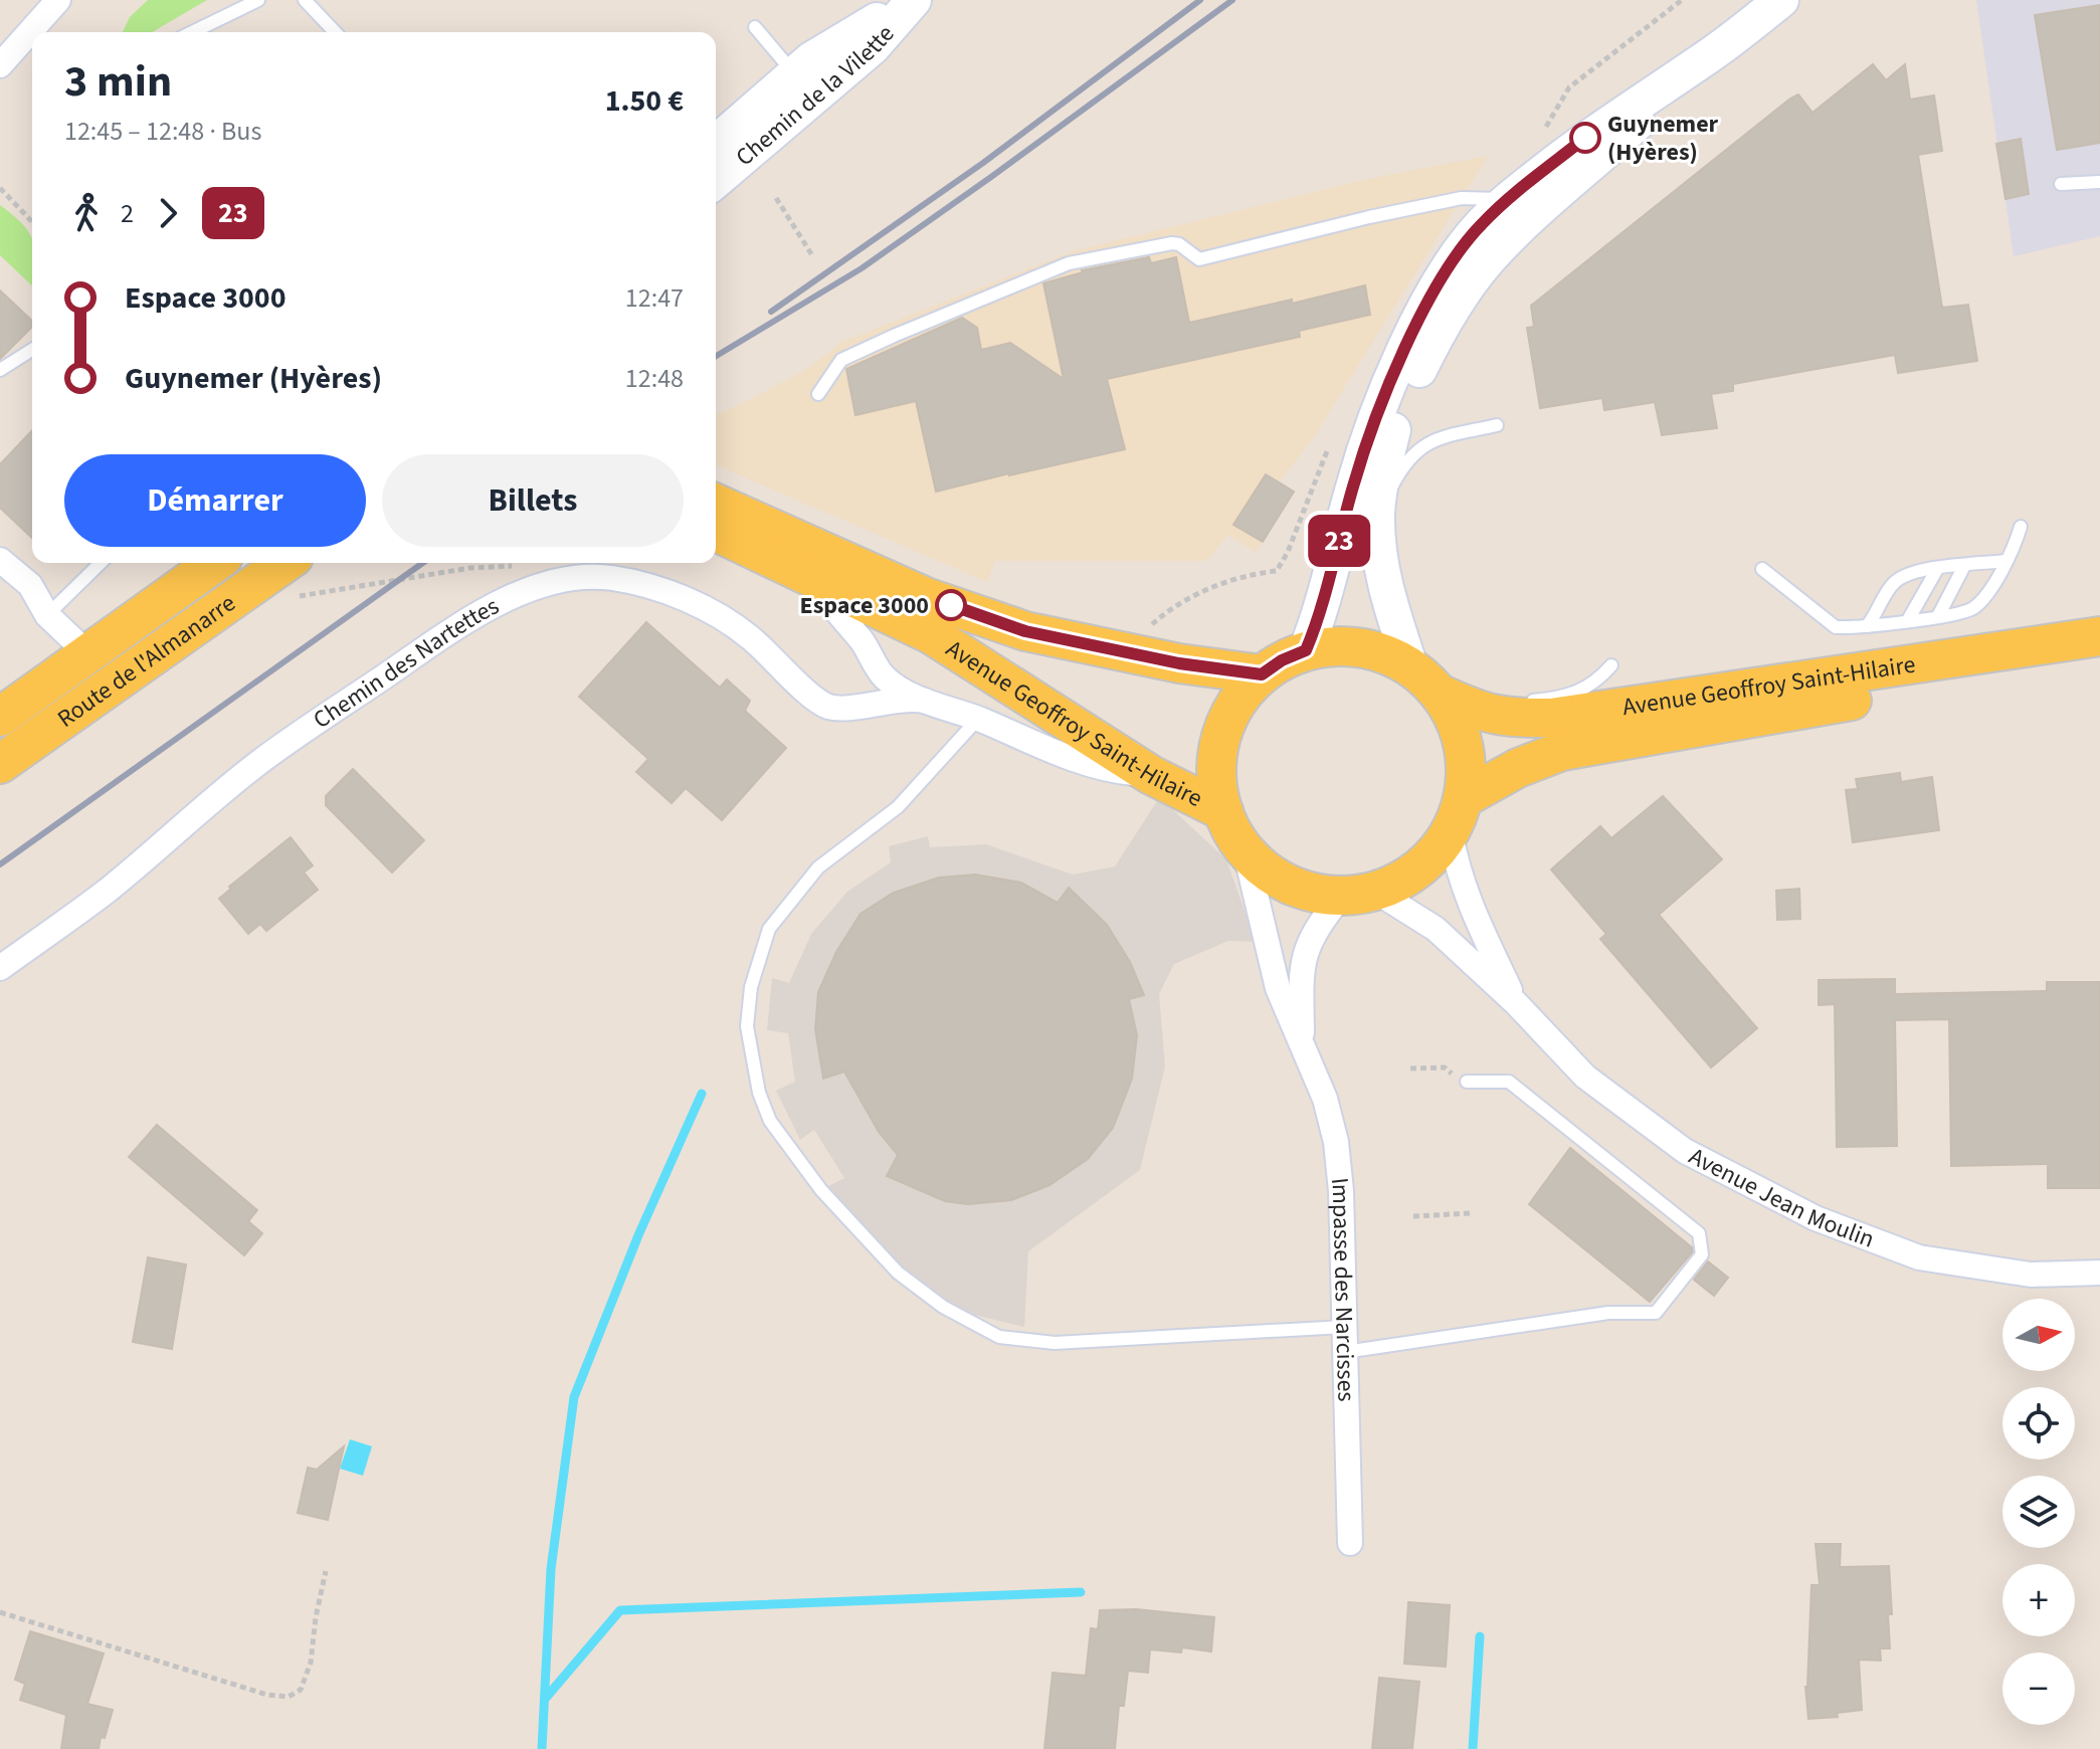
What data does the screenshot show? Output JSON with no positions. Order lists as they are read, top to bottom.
{
  "streets": {
    "main road": ["Route de l'Almanarre", "Avenue Geoffroy Saint-Hilaire"],
    "street": [
      "Chemin de la Vilette",
      "Chemin des Nartettes",
      "Avenue Jean Moulin",
      "Impasse des Narcisses"
    ]
  },
  "crossings": [
    ["Avenue Geoffroy Saint-Hilaire", "Avenue Jean Moulin"],
    ["Avenue Geoffroy Saint-Hilaire", "Impasse des Narcisses"],
    ["Avenue Jean Moulin", "Impasse des Narcisses"]
  ],
  "places": ["Guynemer (Hyères)", "Espace 3000"],
  "lines": ["bus line 23"],
  "north": "right",
  "page": {
    "on_map": "23",
    "heading": ["3 min", "12:45 – 12:48 · Bus", "1.50 €"],
    "legs": ["2", "23"],
    "list": [
      {
        "name": "Espace 3000",
        "value": "12:47"
      },
      {
        "name": "Guynemer (Hyères)",
        "value": "12:48"
      }
    ],
    "buttons": ["Démarrer", "Billets"],
    "map_buttons": ["+", "−"]
  }
}
